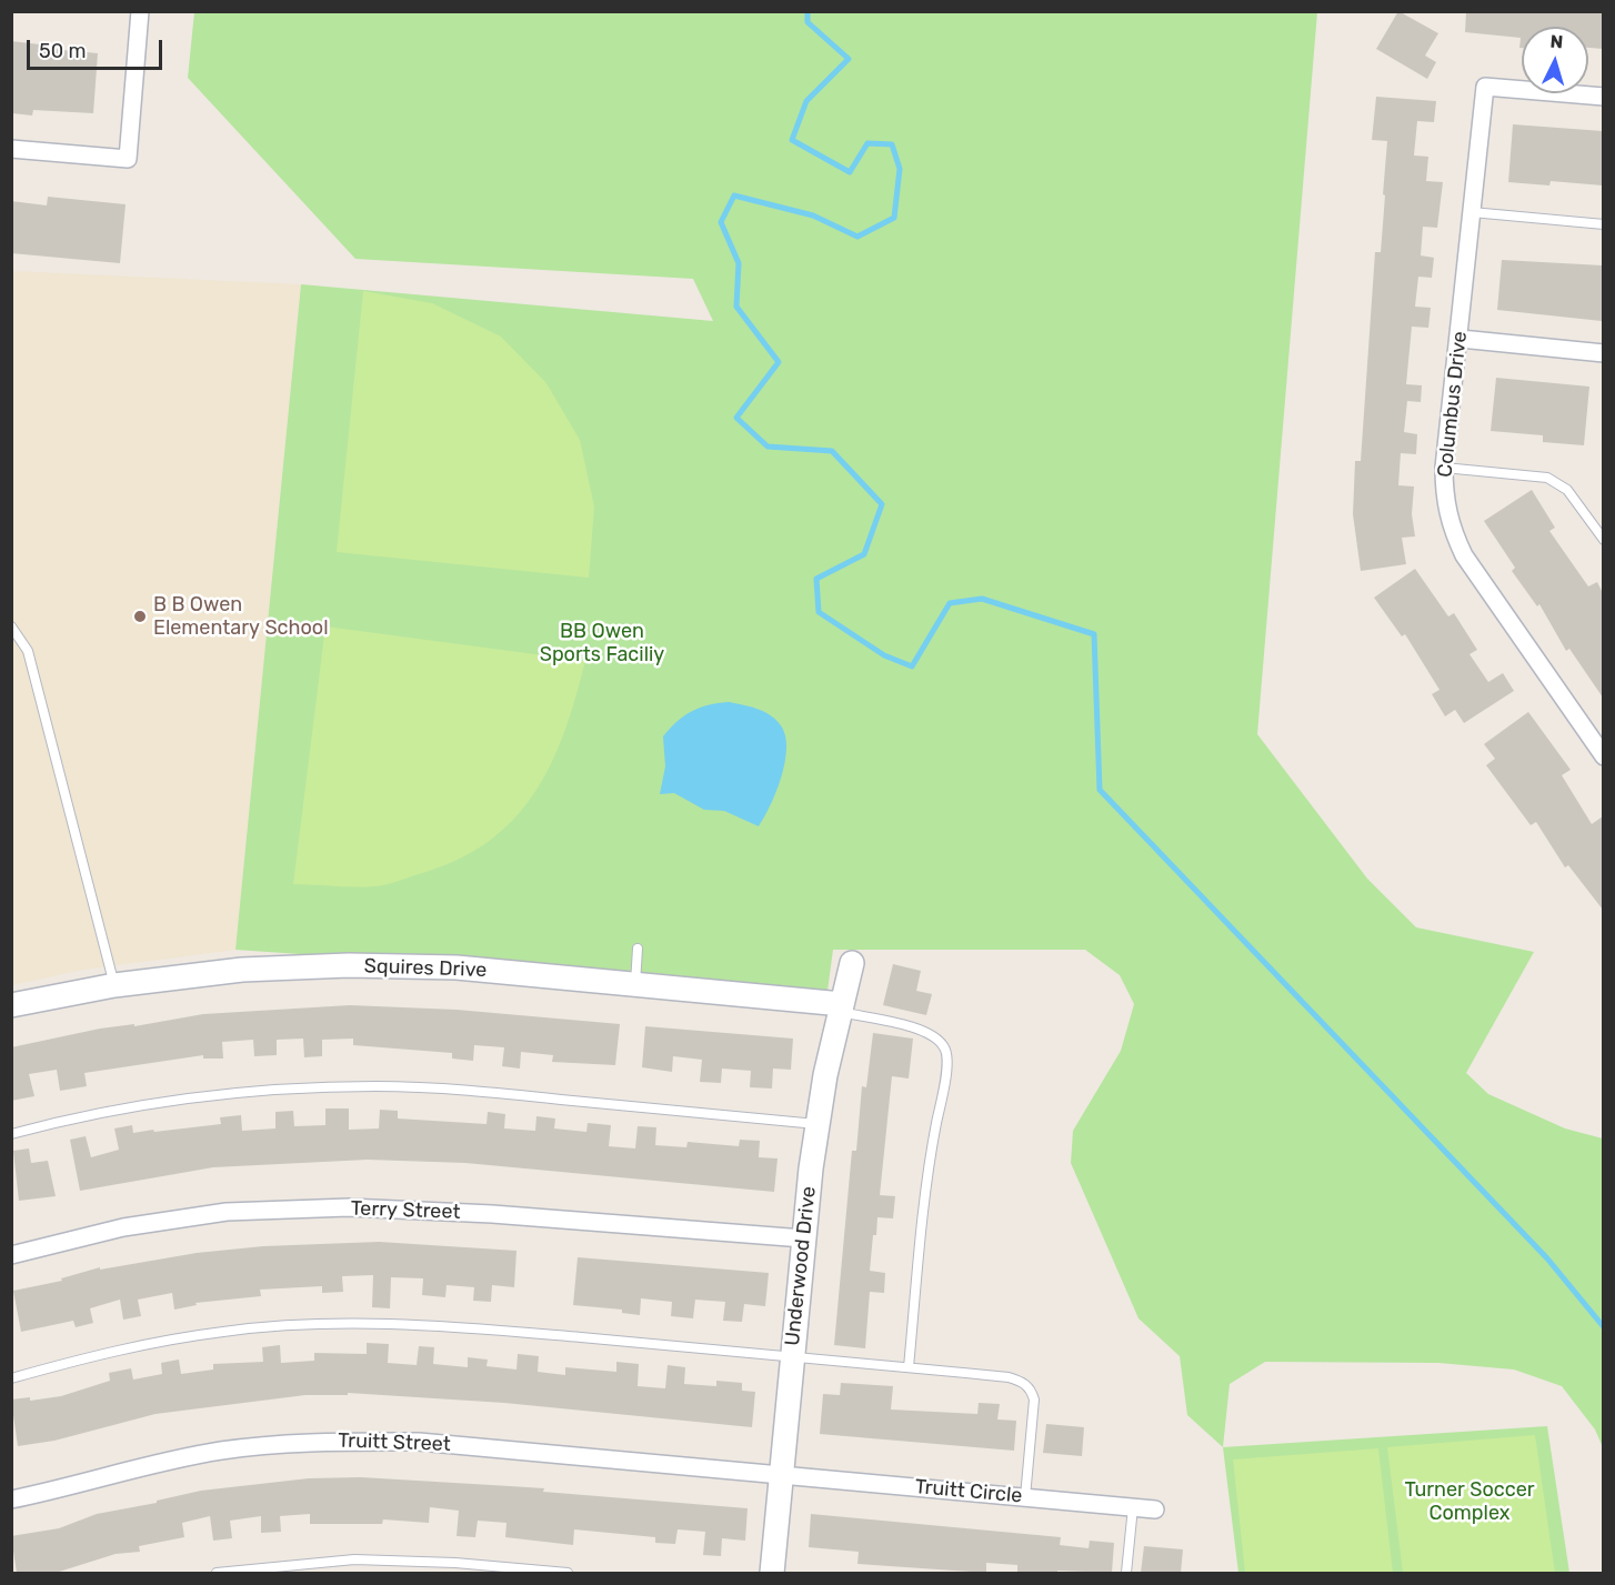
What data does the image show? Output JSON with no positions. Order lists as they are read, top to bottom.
{
  "streets": {
    "street": [
      "Columbus Drive",
      "Squires Drive",
      "Terry Street",
      "Underwood Drive",
      "Truitt Street",
      "Truitt Circle"
    ]
  },
  "crossings": [
    ["Squires Drive", "Underwood Drive"],
    ["Terry Street", "Underwood Drive"],
    ["Underwood Drive", "Truitt Street"],
    ["Underwood Drive", "Truitt Circle"],
    ["Truitt Street", "Truitt Circle"]
  ],
  "parks": ["BB Owen Sports Faciliy", "Turner Soccer Complex"],
  "places": ["B B Owen Elementary School"],
  "scale_bar": "50 m",
  "north": "top"
}
